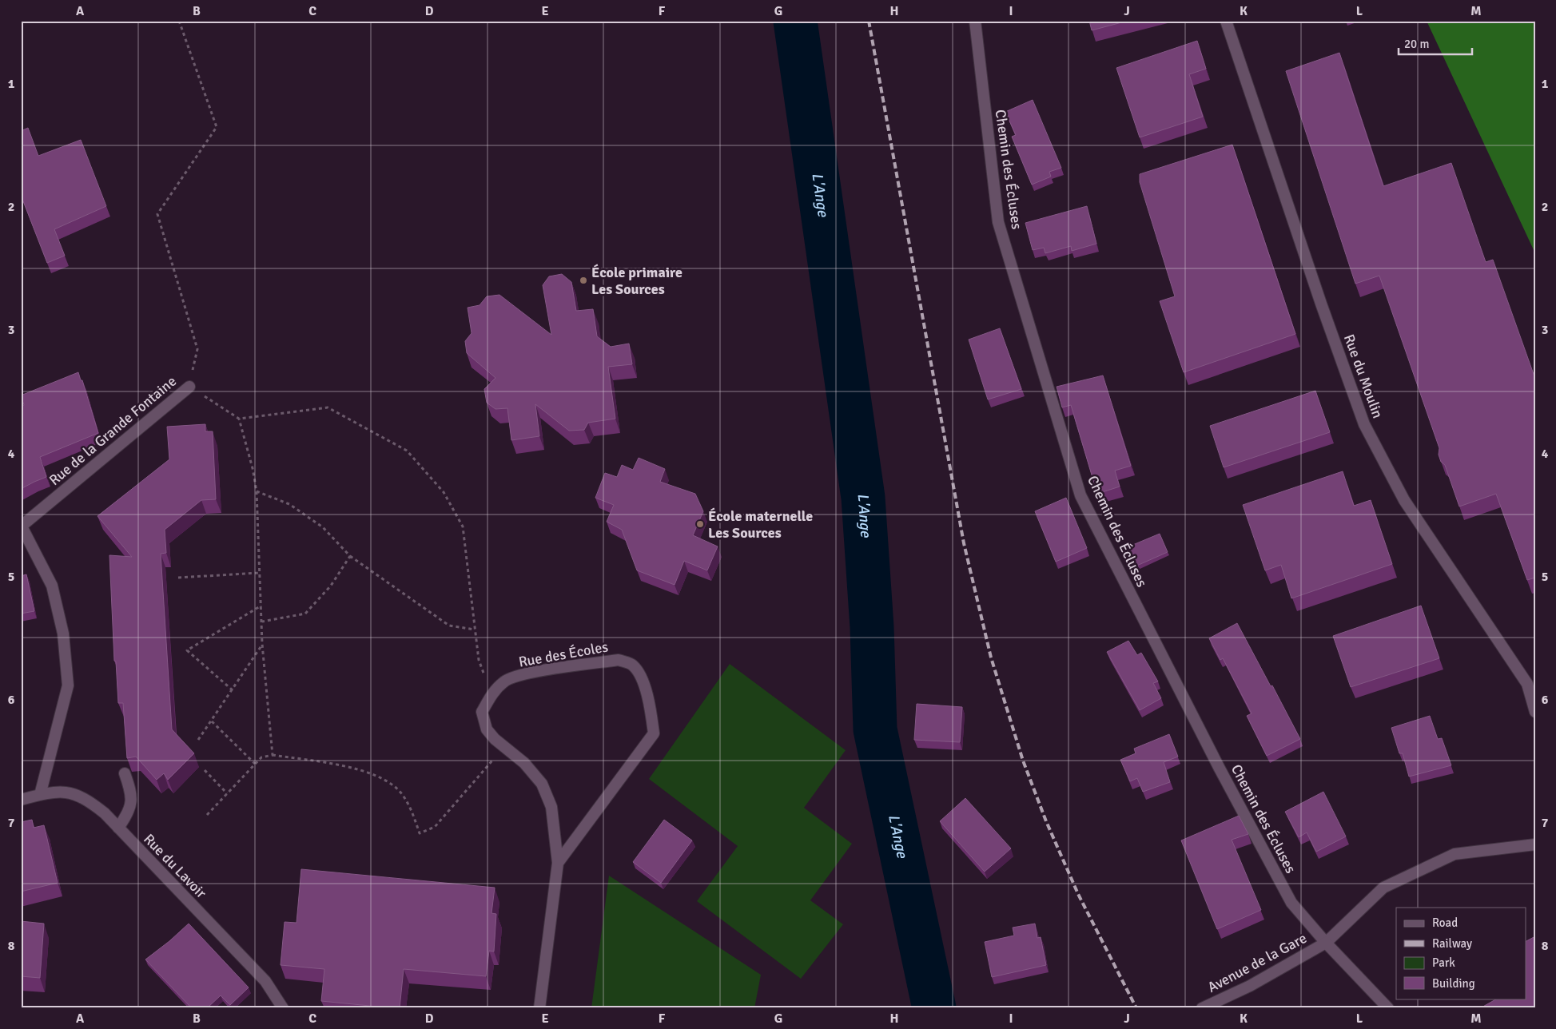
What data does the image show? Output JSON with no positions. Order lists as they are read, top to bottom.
{
  "streets": {
    "street": [
      "Chemin des Écluses",
      "Rue du Moulin",
      "Rue de la Grande Fontaine",
      "Rue des Écoles",
      "Rue du Lavoir",
      "Avenue de la Gare"
    ]
  },
  "crossings": [
    ["Chemin des Écluses", "Avenue de la Gare"]
  ],
  "water": ["L'Ange"],
  "places": ["École primaire Les Sources", "École maternelle Les Sources"],
  "legend": [
    "Road",
    "Railway",
    "Park",
    "Building"
  ],
  "scale_bar": "20 m",
  "grid": {
    "columns": [
      "A",
      "B",
      "C",
      "D",
      "E",
      "F",
      "G",
      "H",
      "I",
      "J",
      "K",
      "L",
      "M"
    ],
    "rows": [
      "1",
      "2",
      "3",
      "4",
      "5",
      "6",
      "7",
      "8"
    ]
  }
}
